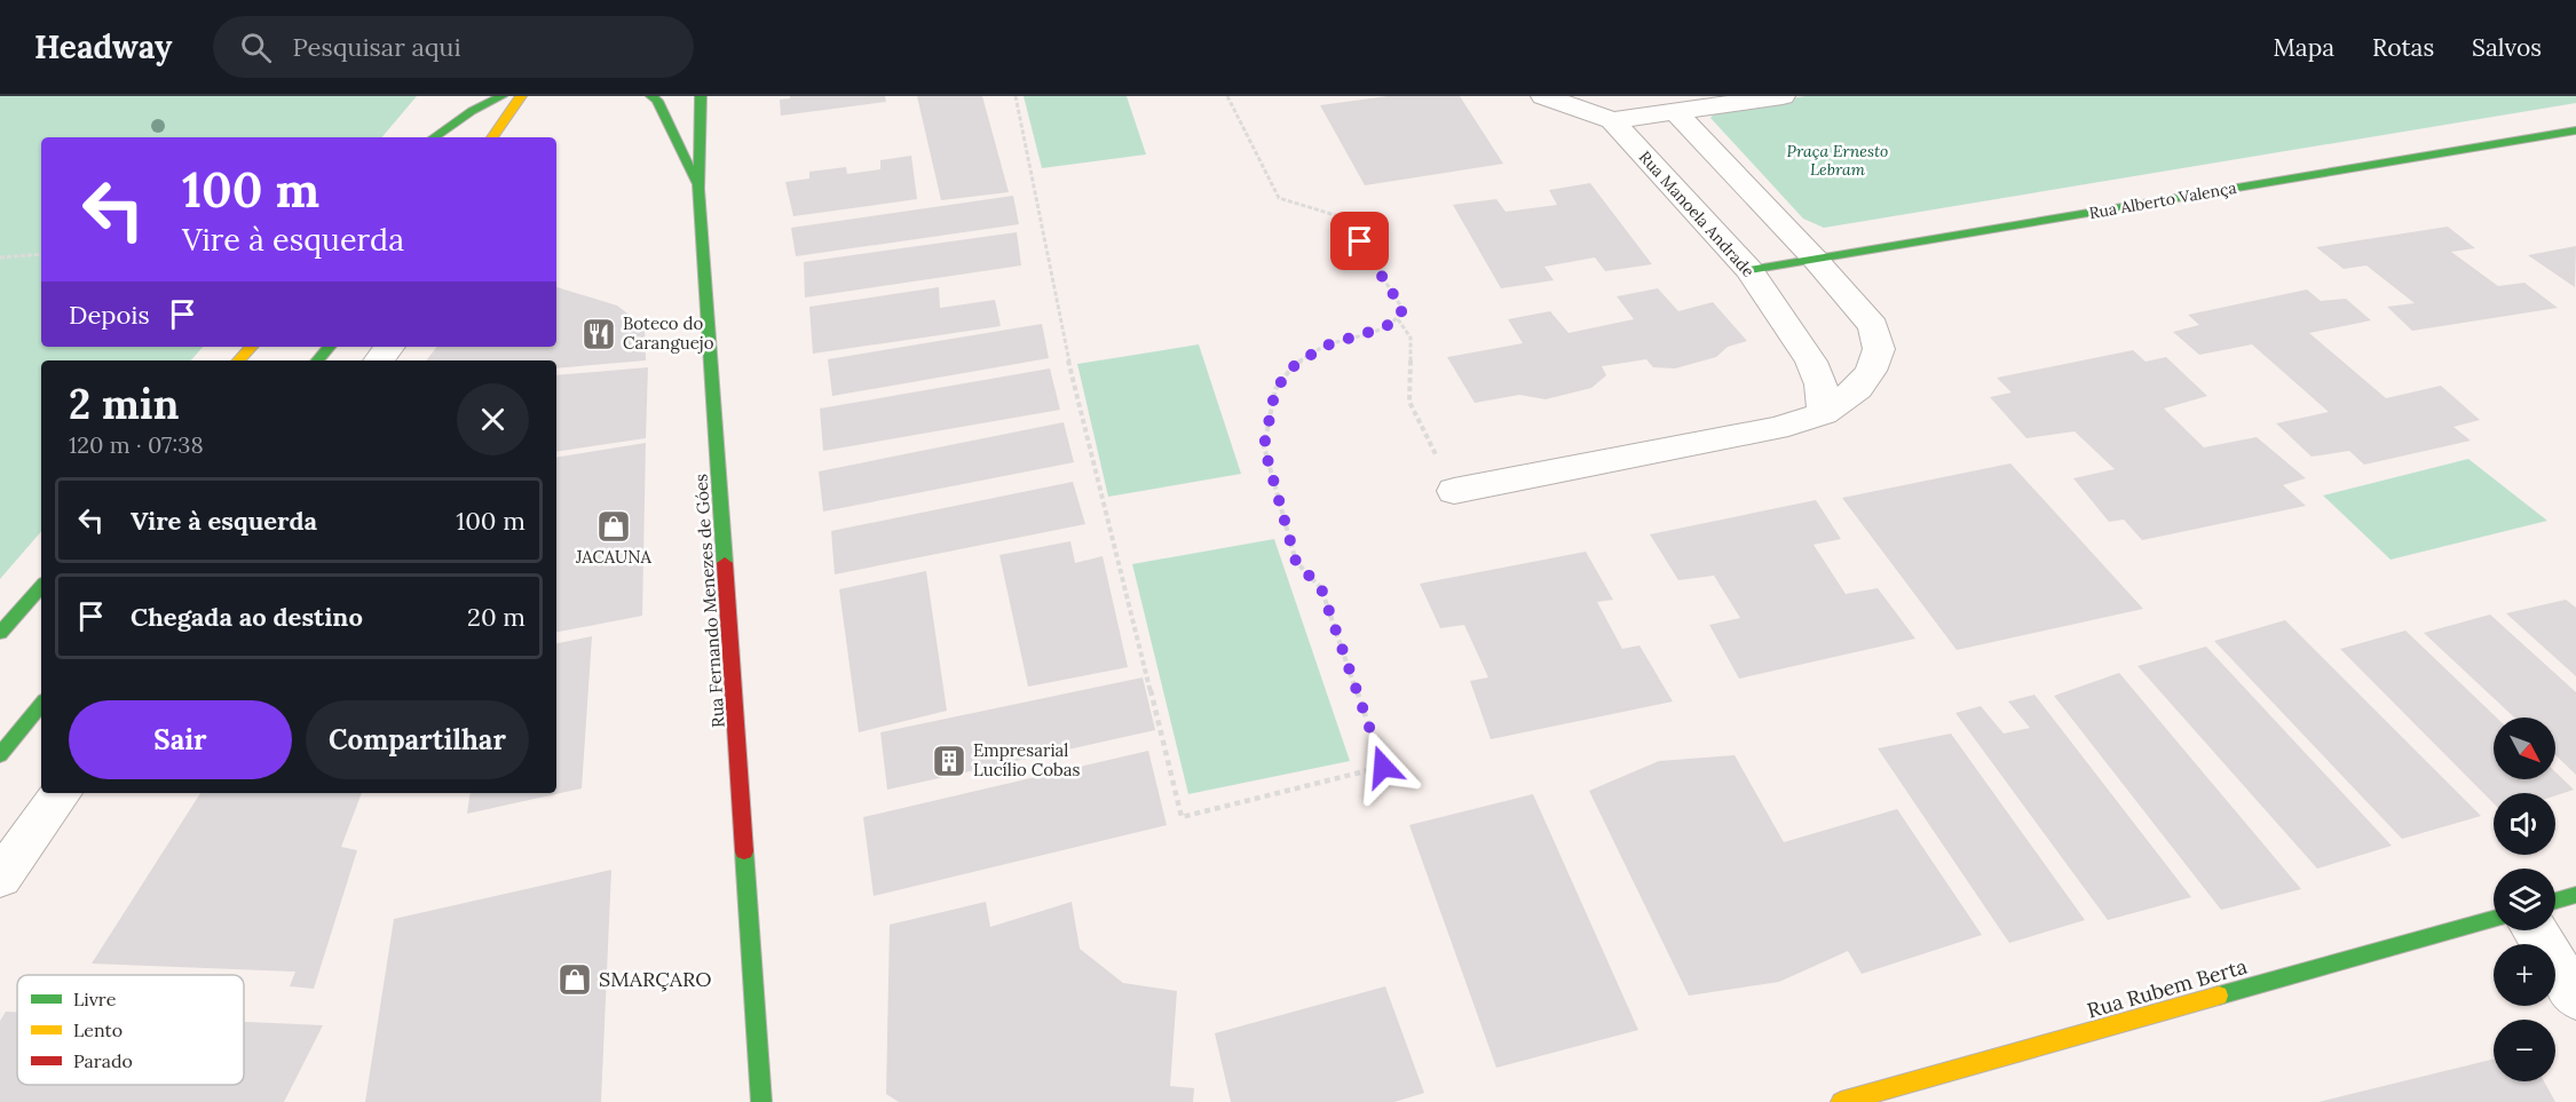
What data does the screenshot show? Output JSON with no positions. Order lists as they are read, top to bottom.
{
  "streets": {
    "main road": ["Rua Alberto Valença", "Rua Fernando Menezes de Góes", "Rua Rubem Berta"],
    "street": ["Rua Manoela Andrade"]
  },
  "crossings": [
    ["Rua Alberto Valença", "Rua Manoela Andrade"]
  ],
  "parks": ["Praça Ernesto Lebram"],
  "places": {
    "restaurant": ["Boteco do Caranguejo"],
    "shop": ["JACAUNA", "SMARÇARO"],
    "building": ["Empresarial Lucílio Cobas"]
  },
  "legend": ["Livre", "Lento", "Parado"],
  "north": "bottom right",
  "page": {
    "header": "Headway",
    "search": "Pesquisar aqui",
    "nav": ["Mapa", "Rotas", "Salvos"],
    "turn": ["100 m", "Vire à esquerda"],
    "then": "Depois",
    "heading": ["2 min", "120 m · 07:38"],
    "list": [
      {
        "name": "Vire à esquerda",
        "value": "100 m"
      },
      {
        "name": "Chegada ao destino",
        "value": "20 m"
      }
    ],
    "buttons": ["Sair", "Compartilhar"],
    "map_buttons": ["+", "−"]
  }
}
